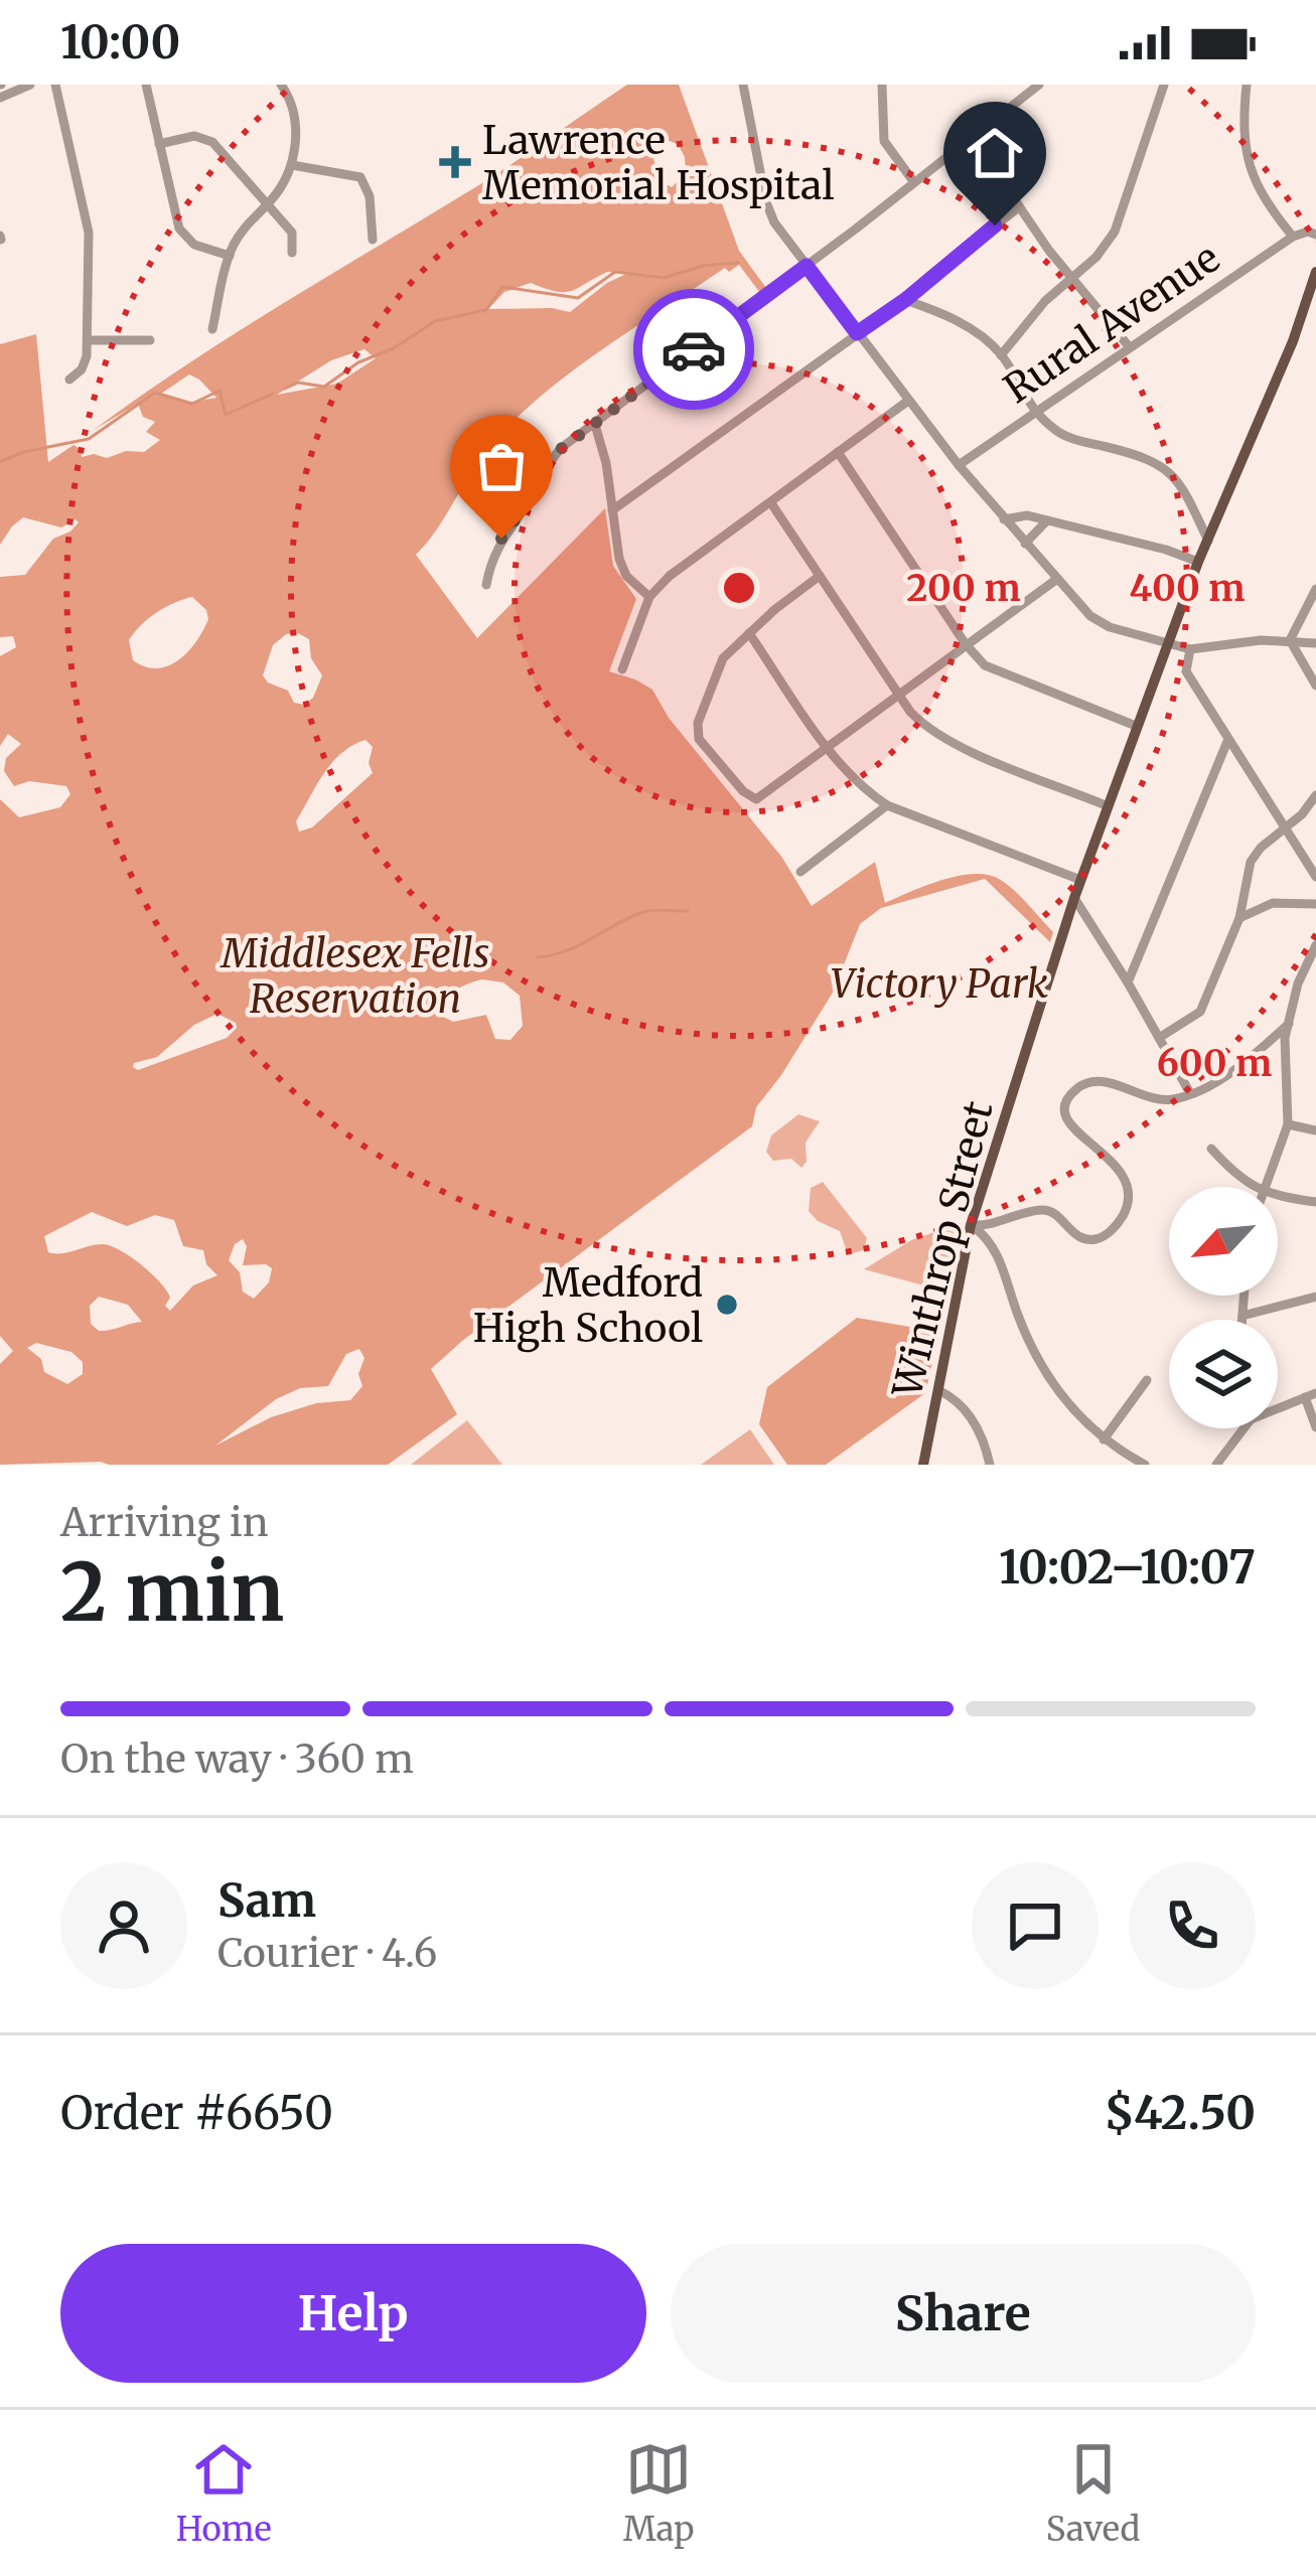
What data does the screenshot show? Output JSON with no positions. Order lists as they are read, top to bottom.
{
  "streets": {
    "main road": ["Winthrop Street"],
    "street": ["Rural Avenue"]
  },
  "parks": ["Middlesex Fells Reservation", "Victory Park"],
  "places": {
    "health": ["Lawrence Memorial Hospital"],
    "other": ["Medford High School"]
  },
  "north": "bottom left",
  "page": {
    "status": "10:00",
    "heading": ["2 min", "Arriving in", "10:02–10:07"],
    "panel": [
      "Sam",
      "Courier · 4.6",
      "Order #6650",
      "$42.50"
    ],
    "bar": "On the way · 360 m",
    "buttons": ["Help", "Share"],
    "tabs": ["Home", "Map", "Saved"]
  },
  "rings": ["200 m", "400 m", "600 m"]
}
